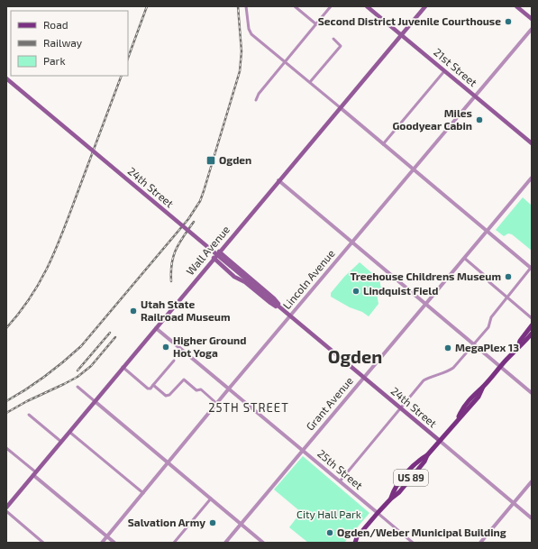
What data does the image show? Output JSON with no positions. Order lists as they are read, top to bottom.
{
  "streets": {
    "main road": [
      "21st Street",
      "24th Street",
      "Wall Avenue",
      "US 89"
    ],
    "street": ["Lincoln Avenue", "Grant Avenue", "25th Street"]
  },
  "crossings": [
    ["21st Street", "Wall Avenue"],
    ["21st Street", "Lincoln Avenue"],
    ["24th Street", "Wall Avenue"],
    ["24th Street", "Lincoln Avenue"],
    ["24th Street", "Grant Avenue"],
    ["24th Street", "US 89"],
    ["Wall Avenue", "25th Street"],
    ["Lincoln Avenue", "25th Street"],
    ["Grant Avenue", "25th Street"],
    ["25th Street", "US 89"]
  ],
  "districts": ["Ogden", "25TH STREET"],
  "parks": ["City Hall Park"],
  "places": {
    "other": [
      "Second District Juvenile Courthouse",
      "Miles Goodyear Cabin",
      "Treehouse Childrens Museum",
      "Lindquist Field",
      "Utah State Railroad Museum",
      "Higher Ground Hot Yoga",
      "MegaPlex 13",
      "Salvation Army",
      "Ogden/Weber Municipal Building"
    ],
    "transit": ["Ogden"]
  },
  "legend": ["Road", "Railway", "Park"]
}
